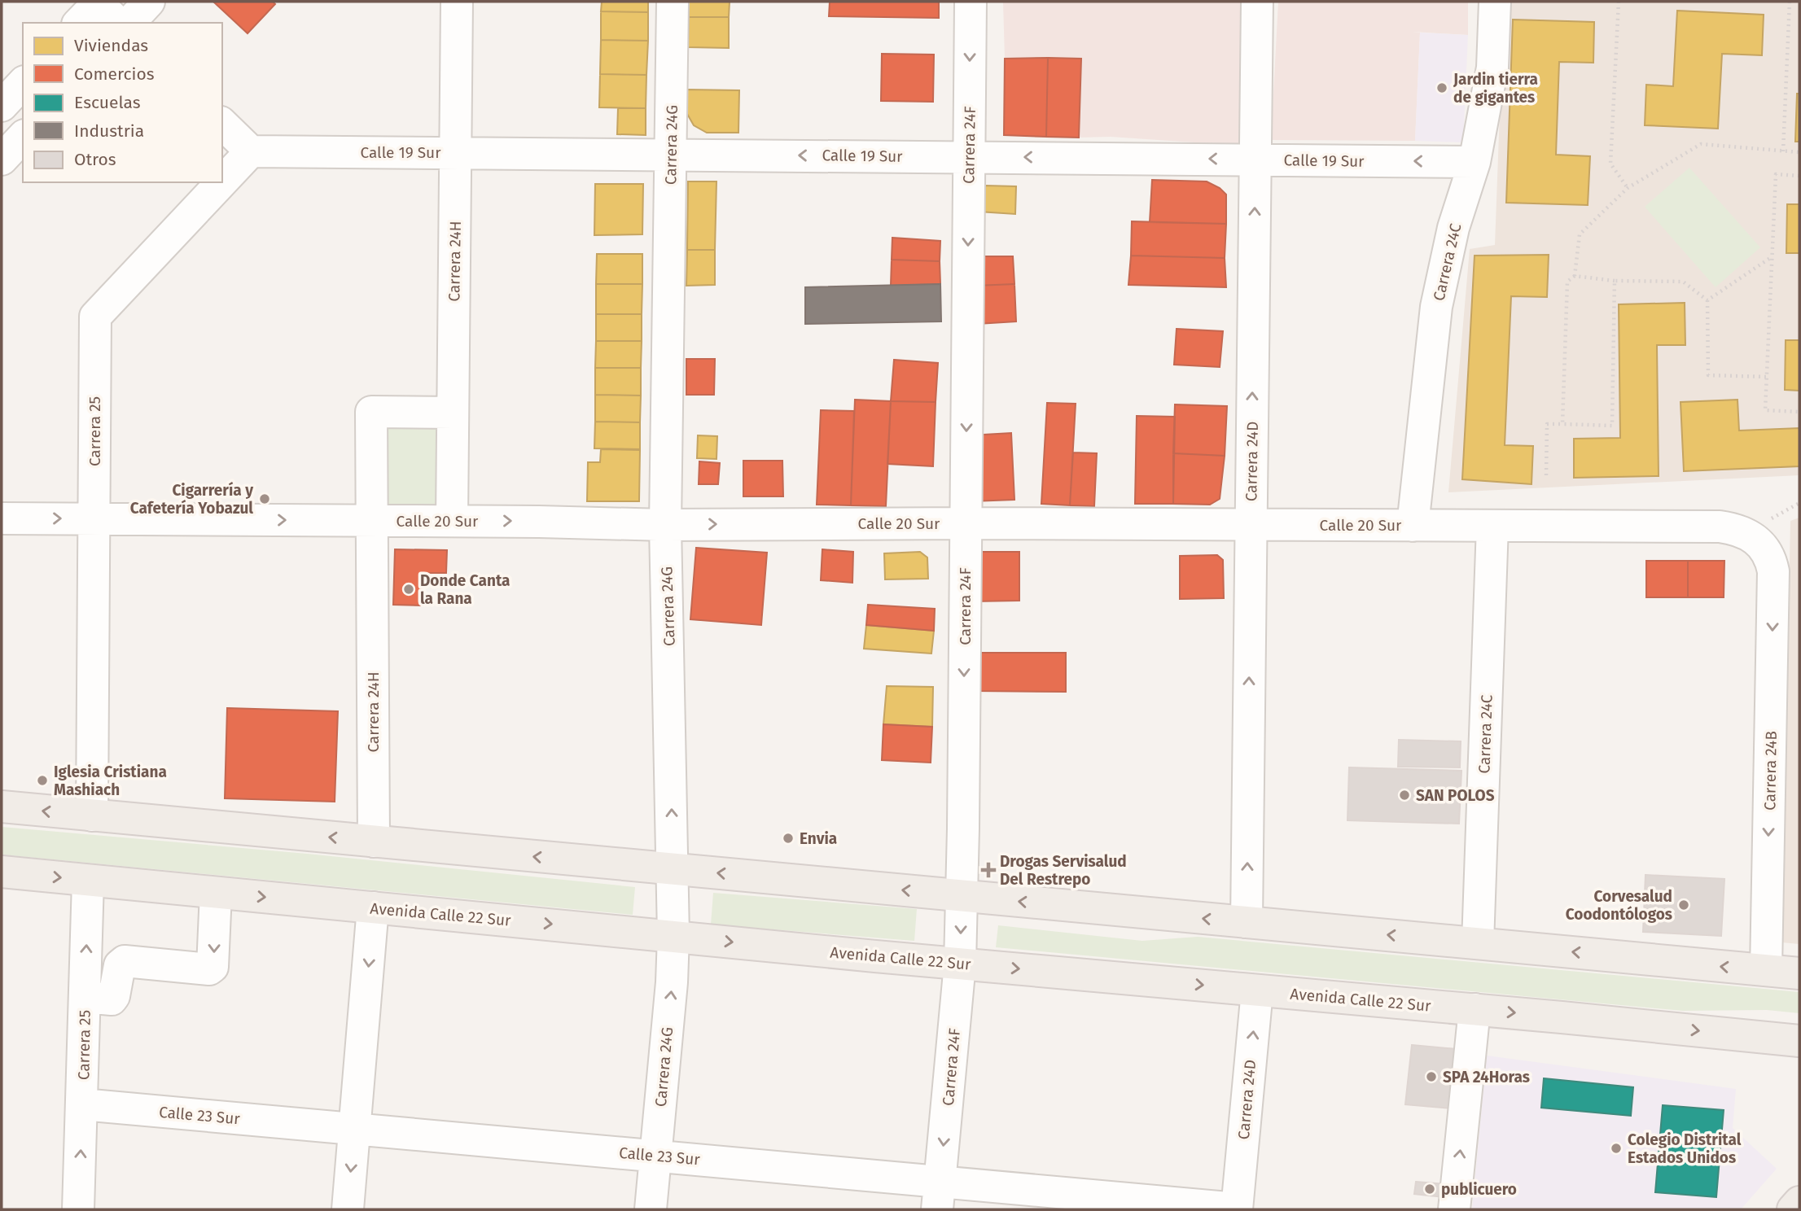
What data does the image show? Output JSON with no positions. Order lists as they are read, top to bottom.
{
  "streets": {
    "main road": ["Avenida Calle 22 Sur"],
    "street": [
      "Carrera 24G",
      "Carrera 24F",
      "Calle 19 Sur",
      "Carrera 24H",
      "Carrera 24C",
      "Carrera 25",
      "Carrera 24D",
      "Calle 20 Sur",
      "Carrera 24B",
      "Calle 23 Sur"
    ]
  },
  "crossings": [
    ["Carrera 24G", "Calle 19 Sur"],
    ["Carrera 24G", "Calle 20 Sur"],
    ["Carrera 24G", "Avenida Calle 22 Sur"],
    ["Carrera 24G", "Calle 23 Sur"],
    ["Carrera 24F", "Calle 19 Sur"],
    ["Carrera 24F", "Calle 20 Sur"],
    ["Carrera 24F", "Avenida Calle 22 Sur"],
    ["Carrera 24F", "Calle 23 Sur"],
    ["Calle 19 Sur", "Carrera 24H"],
    ["Calle 19 Sur", "Carrera 24C"],
    ["Calle 19 Sur", "Carrera 25"],
    ["Calle 19 Sur", "Carrera 24D"],
    ["Carrera 24H", "Calle 20 Sur"],
    ["Carrera 24C", "Calle 20 Sur"],
    ["Carrera 25", "Calle 20 Sur"],
    ["Carrera 25", "Avenida Calle 22 Sur"],
    ["Carrera 25", "Calle 23 Sur"],
    ["Carrera 24D", "Calle 20 Sur"],
    ["Carrera 24D", "Avenida Calle 22 Sur"],
    ["Carrera 24D", "Calle 23 Sur"],
    ["Calle 20 Sur", "Carrera 24B"]
  ],
  "one_way": [
    "Carrera 24G",
    "Carrera 24F",
    "Calle 19 Sur",
    "Carrera 24D",
    "Calle 20 Sur",
    "Carrera 24B"
  ],
  "places": {
    "other": [
      "Jardin tierra de gigantes",
      "Cigarrería y Cafetería Yobazul",
      "Donde Canta la Rana",
      "Iglesia Cristiana Mashiach",
      "SAN POLOS",
      "Envia",
      "Corvesalud Coodontólogos",
      "SPA 24Horas",
      "Colegio Distrital Estados Unidos",
      "publicuero"
    ],
    "health": ["Drogas Servisalud Del Restrepo"]
  },
  "legend": [
    "Viviendas",
    "Comercios",
    "Escuelas",
    "Industria",
    "Otros"
  ]
}
